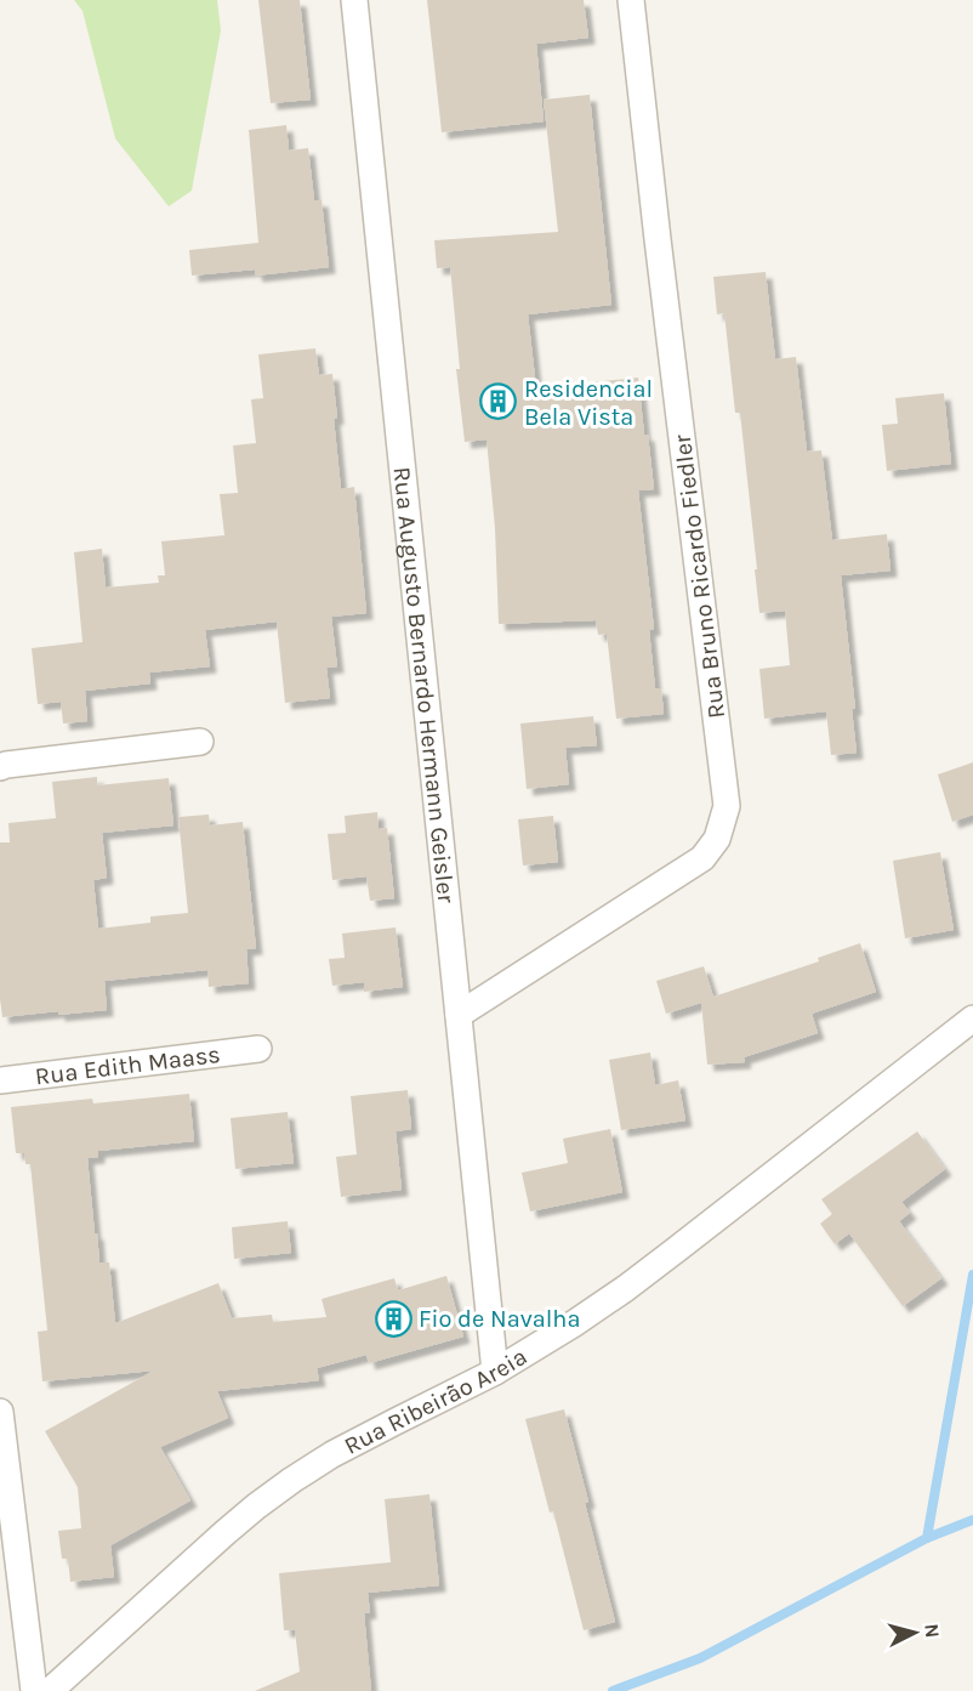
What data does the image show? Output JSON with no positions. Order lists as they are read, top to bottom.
{
  "streets": {
    "street": [
      "Rua Bruno Ricardo Fiedler",
      "Rua Augusto Bernardo Hermann Geisler",
      "Rua Edith Maass",
      "Rua Ribeirão Areia"
    ]
  },
  "crossings": [
    ["Rua Bruno Ricardo Fiedler", "Rua Augusto Bernardo Hermann Geisler"],
    ["Rua Augusto Bernardo Hermann Geisler", "Rua Ribeirão Areia"]
  ],
  "places": {
    "building": ["Residencial Bela Vista", "Fio de Navalha"]
  },
  "north": "right"
}
